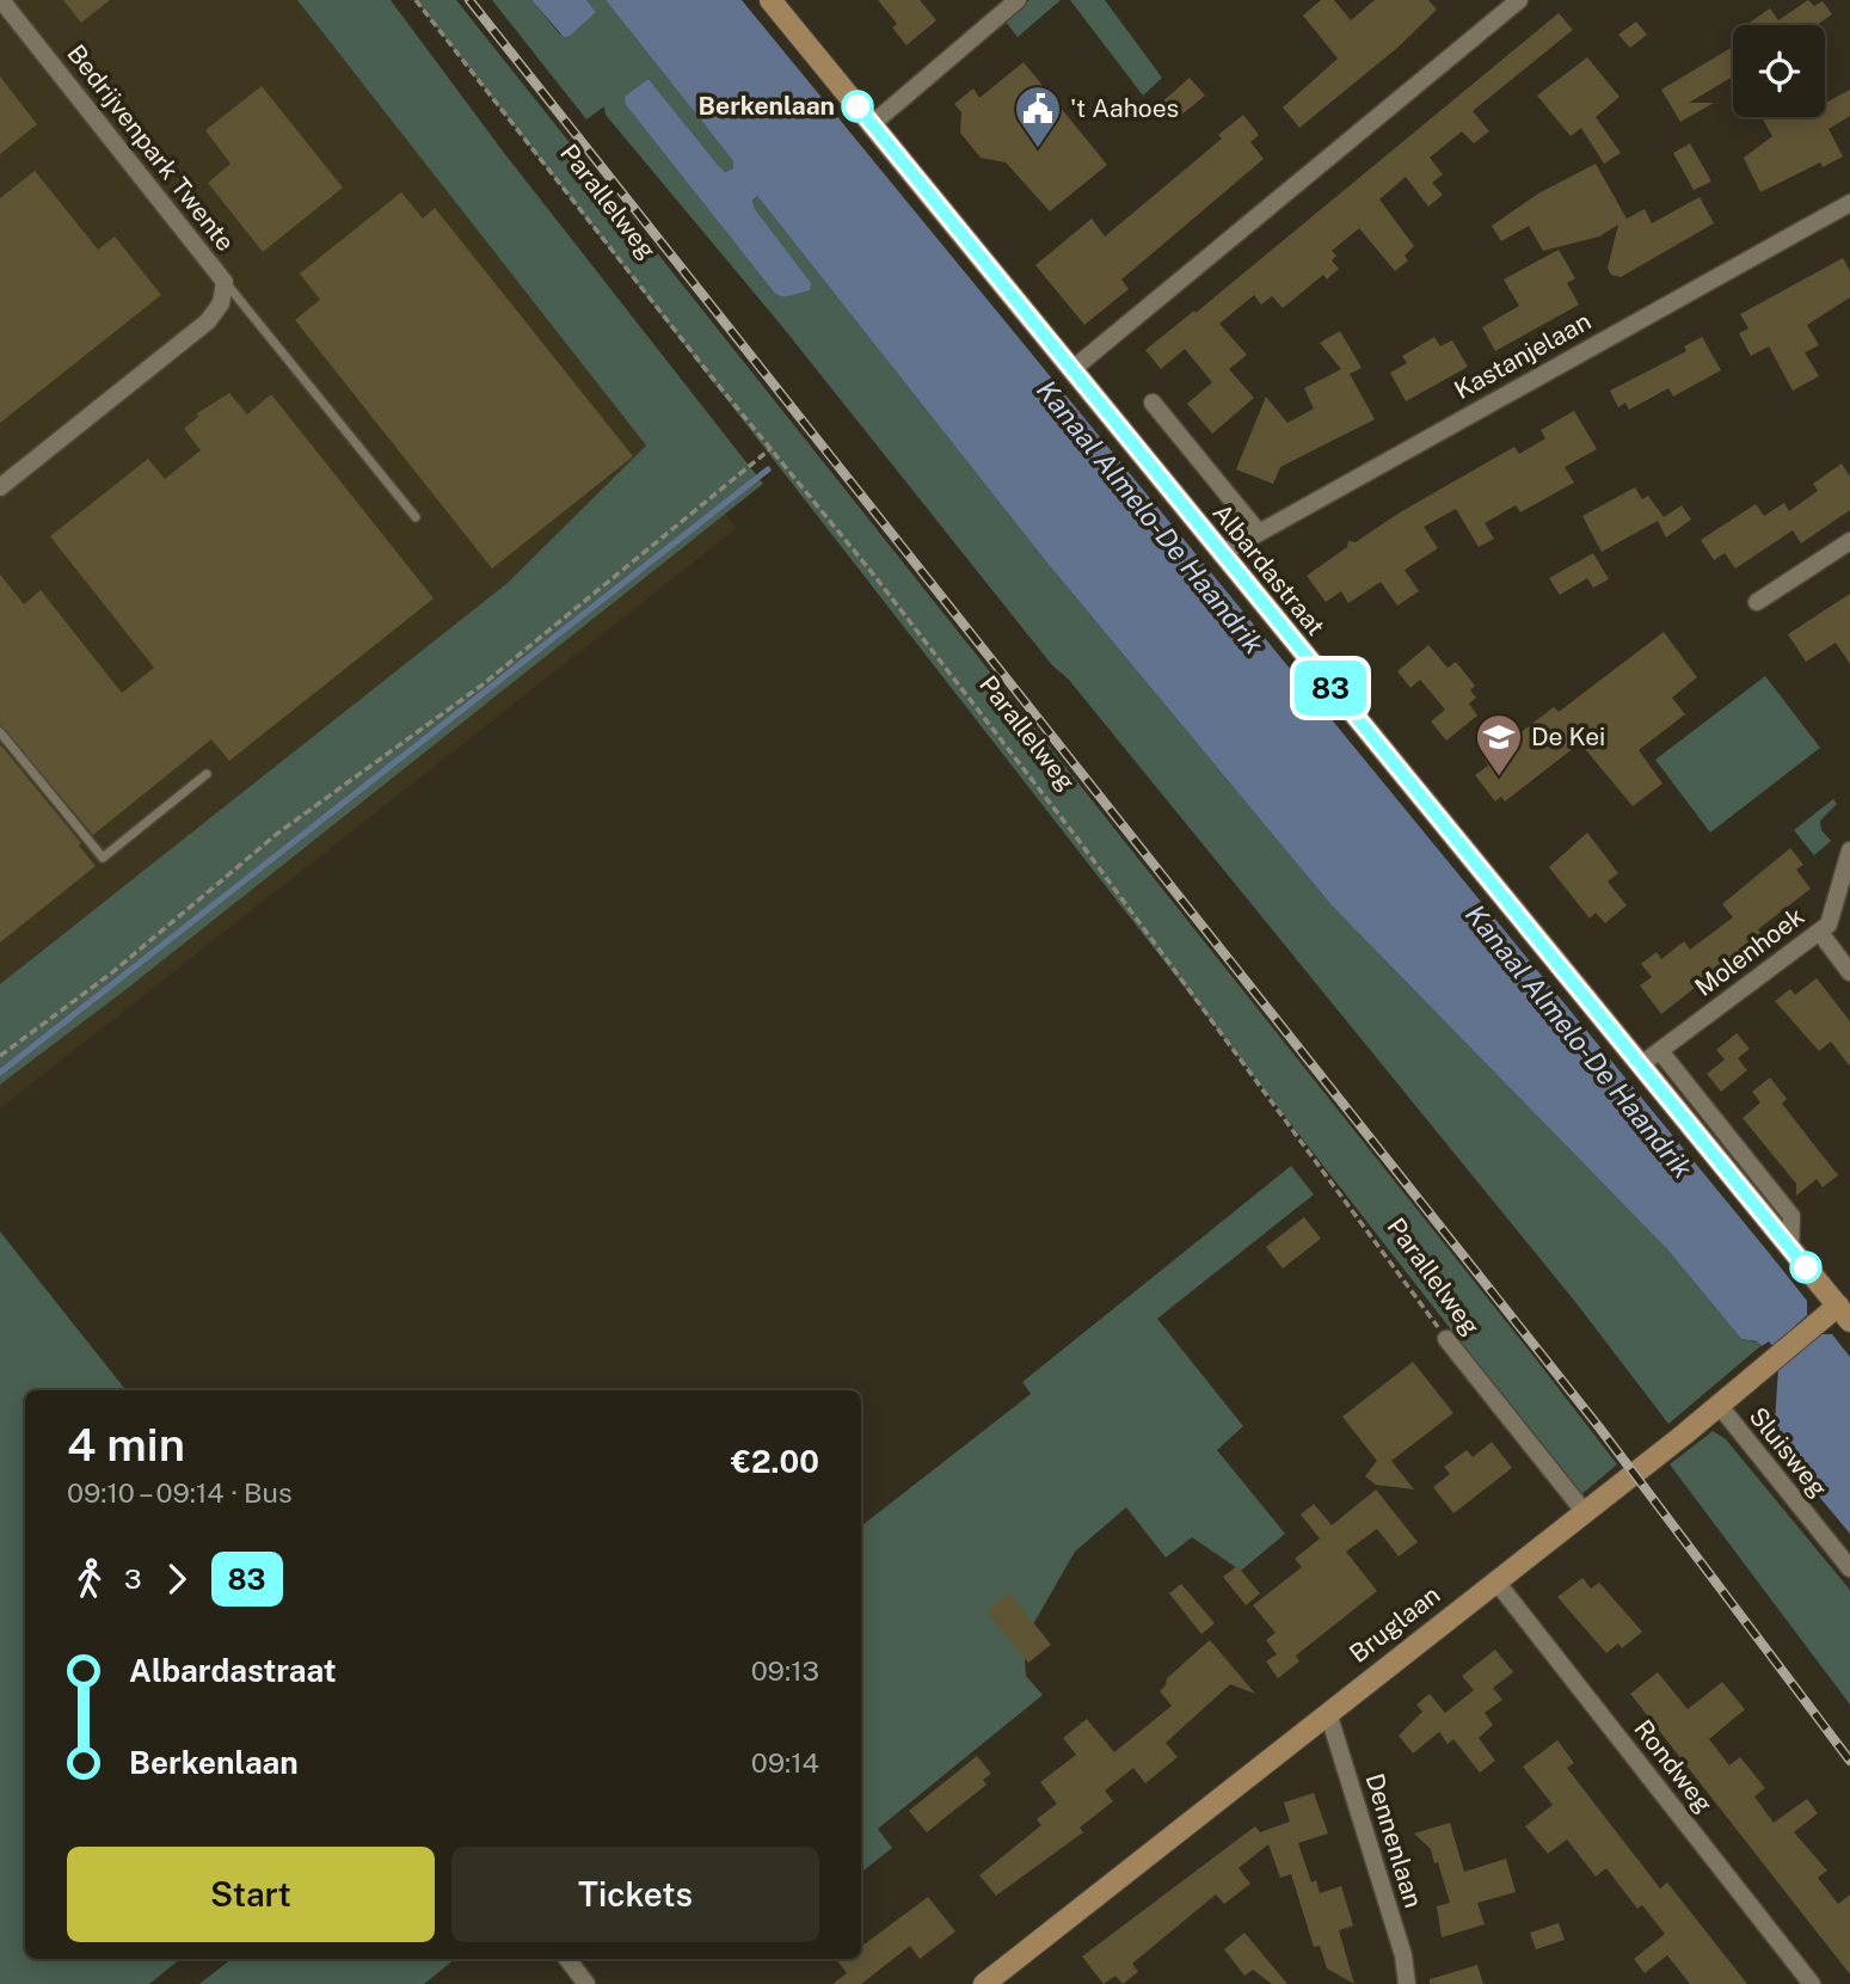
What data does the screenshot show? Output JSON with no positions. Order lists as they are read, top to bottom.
{
  "streets": {
    "street": [
      "Bedrijvenpark Twente",
      "Parallelweg",
      "Kastanjelaan",
      "Albardastraat",
      "Molenhoek",
      "Sluisweg",
      "Bruglaan",
      "Rondweg",
      "Dennenlaan"
    ]
  },
  "crossings": [
    ["Parallelweg", "Bruglaan"],
    ["Kastanjelaan", "Albardastraat"],
    ["Albardastraat", "Molenhoek"],
    ["Albardastraat", "Bruglaan"],
    ["Sluisweg", "Bruglaan"],
    ["Bruglaan", "Rondweg"],
    ["Bruglaan", "Dennenlaan"]
  ],
  "water": ["Kanaal Almelo-De Haandrik"],
  "places": {
    "other": ["Berkenlaan"],
    "public building": ["'t Aahoes"],
    "school or university": ["De Kei"]
  },
  "lines": ["bus line 83"],
  "page": {
    "on_map": "83",
    "heading": ["4 min", "09:10 – 09:14 · Bus", "€2.00"],
    "legs": ["3", "83"],
    "list": [
      {
        "name": "Albardastraat",
        "value": "09:13"
      },
      {
        "name": "Berkenlaan",
        "value": "09:14"
      }
    ],
    "buttons": ["Start", "Tickets"]
  }
}
